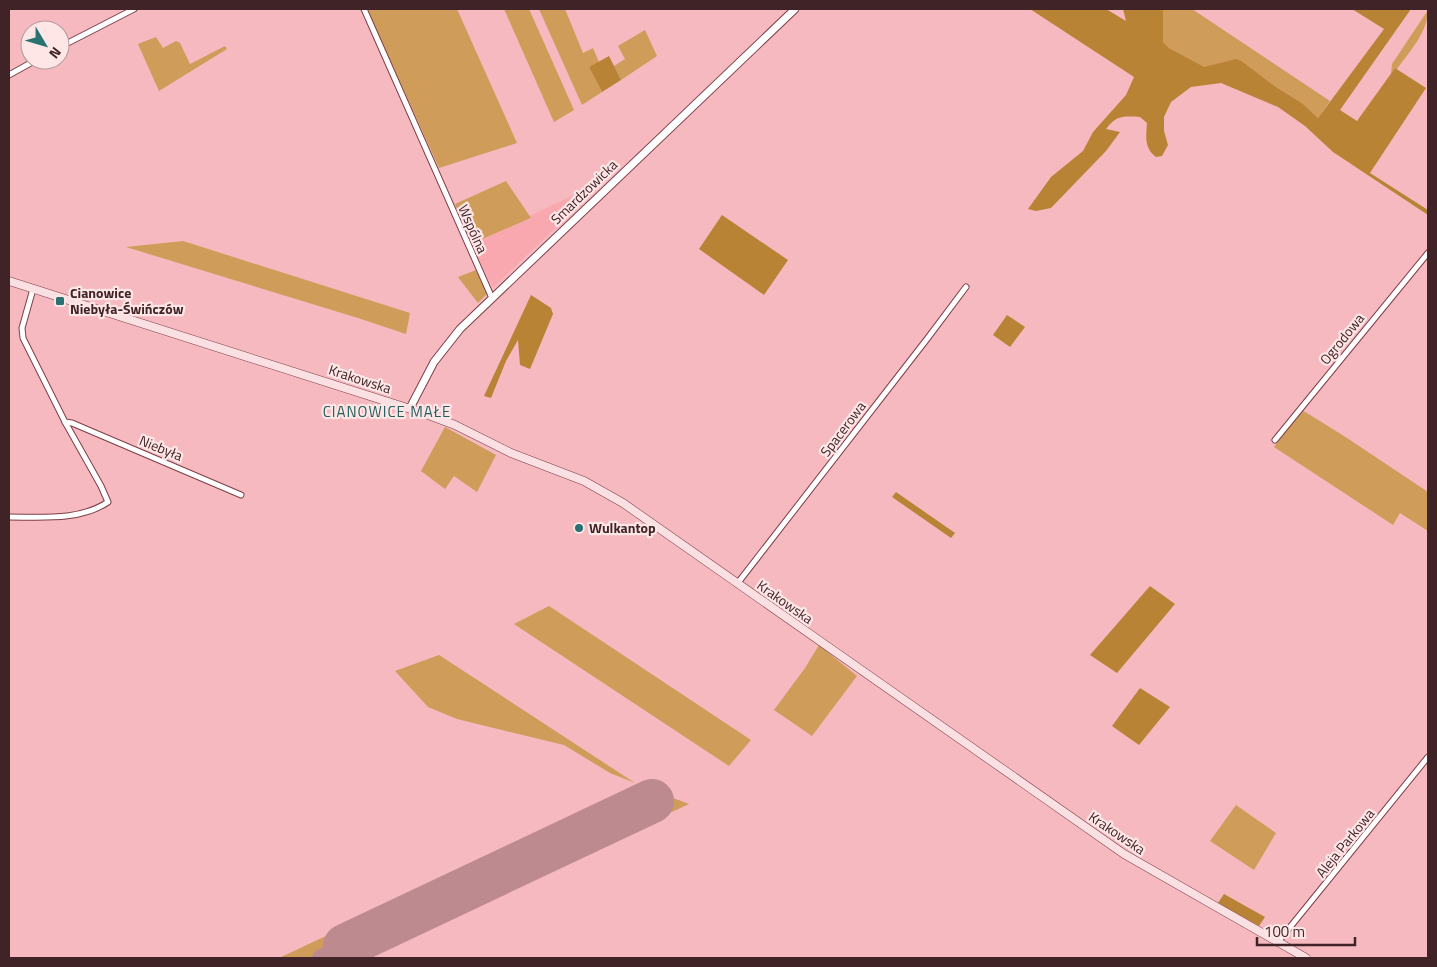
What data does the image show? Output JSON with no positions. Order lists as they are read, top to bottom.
{
  "streets": {
    "main road": ["Krakowska"],
    "street": [
      "Smardzowicka",
      "Wspólna",
      "Ogrodowa",
      "Spacerowa",
      "Niebyła",
      "Aleja Parkowa"
    ]
  },
  "crossings": [
    ["Smardzowicka", "Wspólna"],
    ["Smardzowicka", "Krakowska"],
    ["Krakowska", "Spacerowa"],
    ["Krakowska", "Aleja Parkowa"]
  ],
  "districts": ["CIANOWICE MAŁE"],
  "places": {
    "transit": ["Cianowice Niebyła-Świńczów"],
    "other": ["Wulkantop"]
  },
  "scale_bar": "100 m",
  "north": "bottom right"
}
